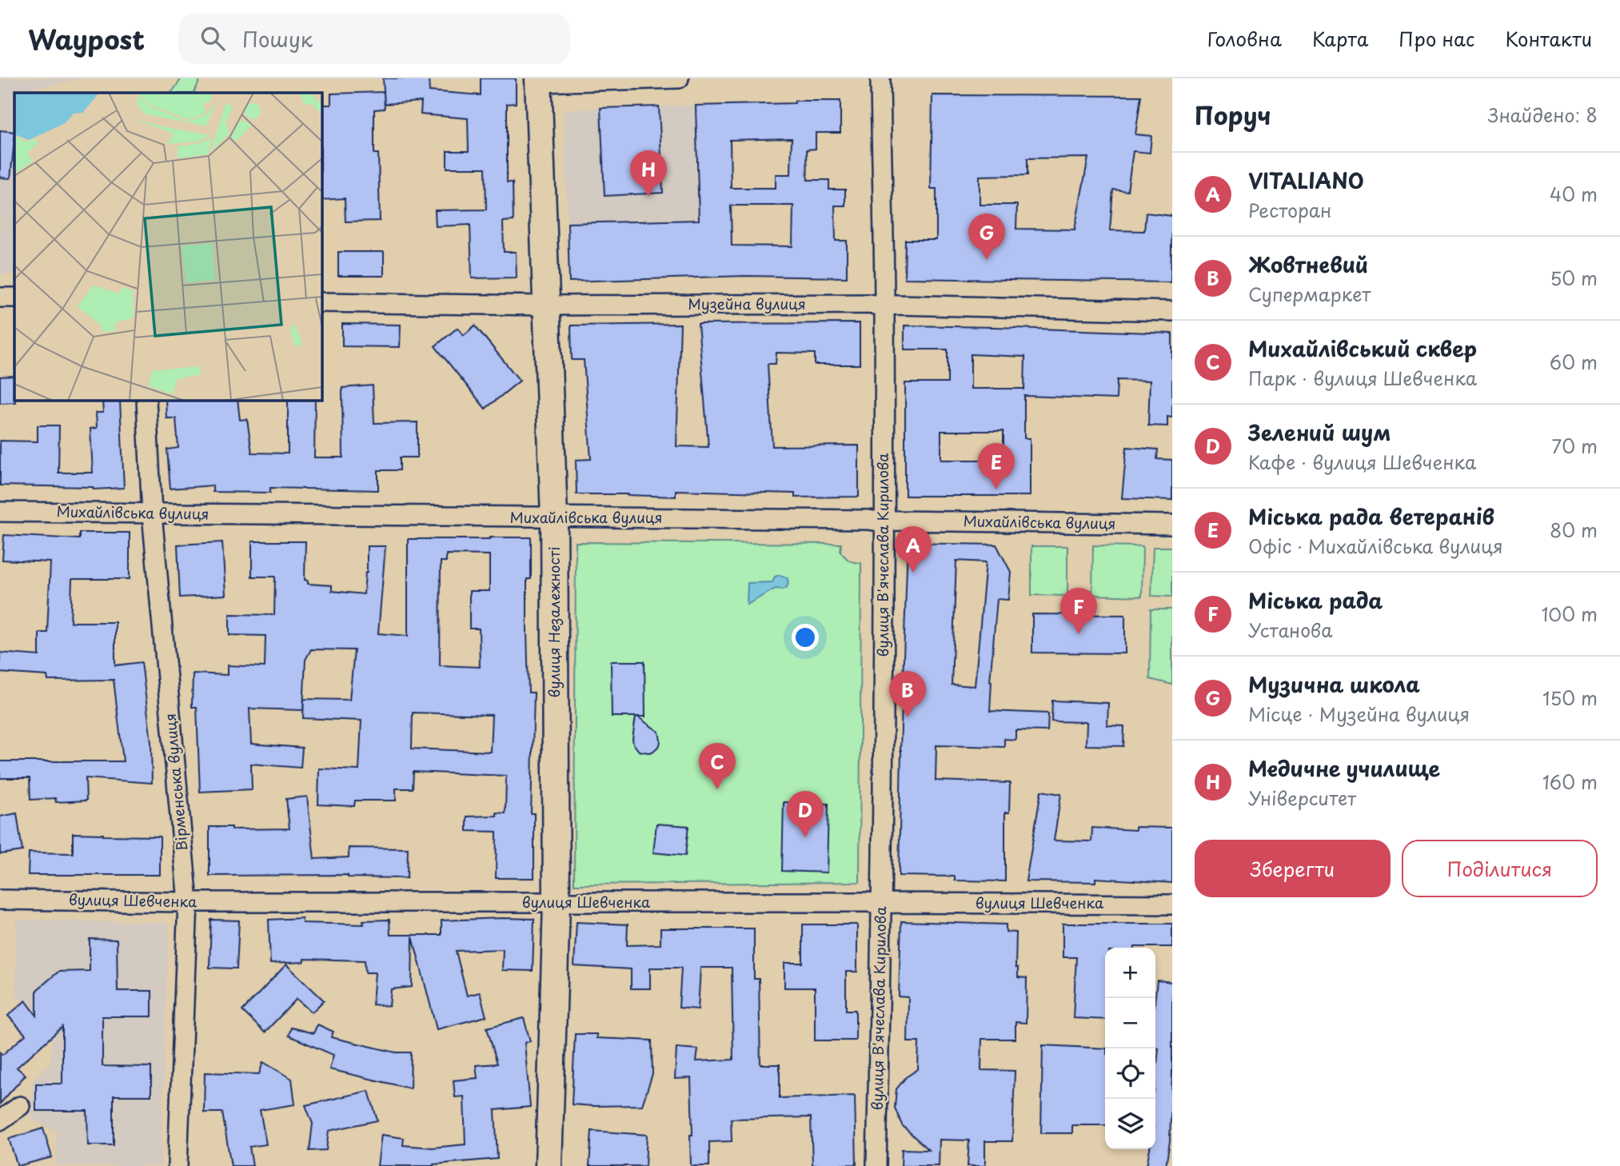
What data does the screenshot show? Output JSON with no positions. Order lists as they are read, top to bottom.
{
  "streets": {
    "street": [
      "Музейна вулиця",
      "Михайлівська вулиця",
      "вулиця В'ячеслава Кирилова",
      "вулиця Незалежності",
      "Вірменська вулиця",
      "вулиця Шевченка"
    ]
  },
  "crossings": [
    ["Музейна вулиця", "вулиця В'ячеслава Кирилова"],
    ["Музейна вулиця", "вулиця Незалежності"],
    ["Михайлівська вулиця", "вулиця В'ячеслава Кирилова"],
    ["Михайлівська вулиця", "вулиця Незалежності"],
    ["Михайлівська вулиця", "Вірменська вулиця"],
    ["вулиця В'ячеслава Кирилова", "вулиця Шевченка"],
    ["вулиця Незалежності", "вулиця Шевченка"],
    ["Вірменська вулиця", "вулиця Шевченка"]
  ],
  "page": {
    "header": "Waypost",
    "search": "Пошук",
    "nav": [
      "Головна",
      "Карта",
      "Про нас",
      "Контакти"
    ],
    "heading": ["Поруч", "Знайдено: 8"],
    "pins": [
      "H",
      "G",
      "E",
      "A",
      "F",
      "B",
      "C",
      "D"
    ],
    "list": [
      {
        "mark": "A",
        "name": "VITALIANO",
        "note": "Ресторан",
        "value": "40 m"
      },
      {
        "mark": "B",
        "name": "Жовтневий",
        "note": "Супермаркет",
        "value": "50 m"
      },
      {
        "mark": "C",
        "name": "Михайлівський сквер",
        "note": "Парк · вулиця Шевченка",
        "value": "60 m"
      },
      {
        "mark": "D",
        "name": "Зелений шум",
        "note": "Кафе · вулиця Шевченка",
        "value": "70 m"
      },
      {
        "mark": "E",
        "name": "Міська рада ветеранів",
        "note": "Офіс · Михайлівська вулиця",
        "value": "80 m"
      },
      {
        "mark": "F",
        "name": "Міська рада",
        "note": "Установа",
        "value": "100 m"
      },
      {
        "mark": "G",
        "name": "Музична школа",
        "note": "Місце · Музейна вулиця",
        "value": "150 m"
      },
      {
        "mark": "H",
        "name": "Медичне училище",
        "note": "Університет",
        "value": "160 m"
      }
    ],
    "buttons": ["Зберегти", "Поділитися"],
    "map_buttons": ["+", "−"]
  }
}
